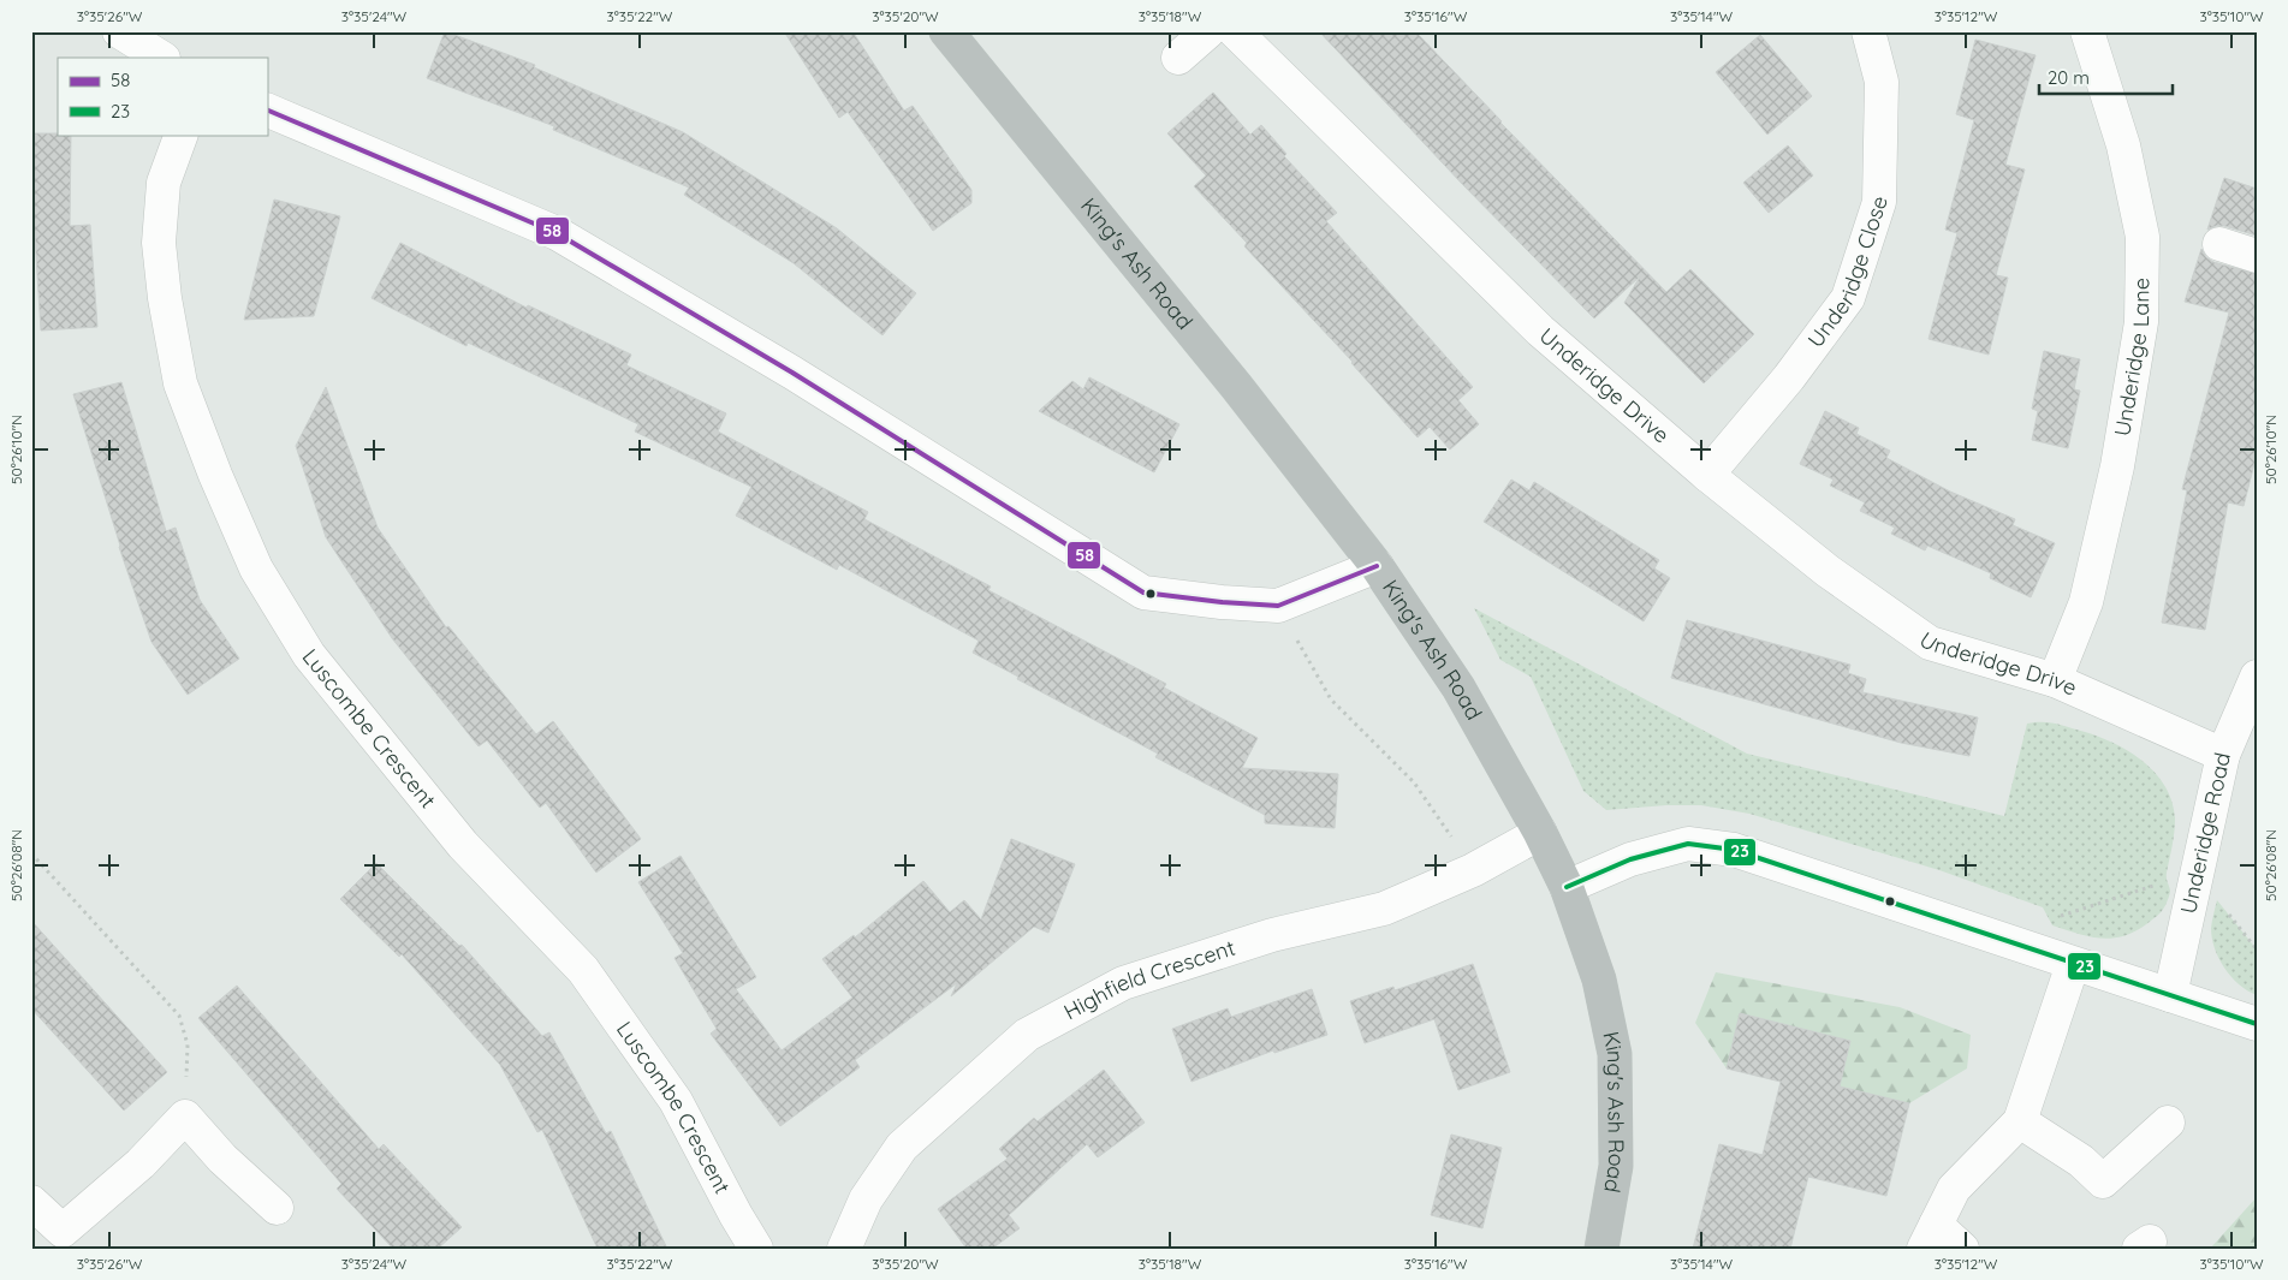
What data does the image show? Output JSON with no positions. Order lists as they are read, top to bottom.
{
  "streets": {
    "highway": ["King's Ash Road"],
    "street": [
      "Underidge Close",
      "Underidge Lane",
      "Underidge Drive",
      "Luscombe Crescent",
      "Underidge Road",
      "Highfield Crescent"
    ]
  },
  "crossings": [
    ["King's Ash Road", "Highfield Crescent"],
    ["Underidge Close", "Underidge Drive"],
    ["Underidge Lane", "Underidge Drive"],
    ["Underidge Drive", "Underidge Road"]
  ],
  "lines": ["transit line 58", "transit line 23"],
  "legend": ["58", "23"],
  "scale_bar": "20 m",
  "coordinates": [
    "3°35'26\"W",
    "3°35'24\"W",
    "3°35'22\"W",
    "3°35'20\"W",
    "3°35'18\"W",
    "3°35'16\"W",
    "3°35'14\"W",
    "3°35'12\"W",
    "3°35'10\"W",
    "50°26'10\"N",
    "50°26'08\"N"
  ]
}
